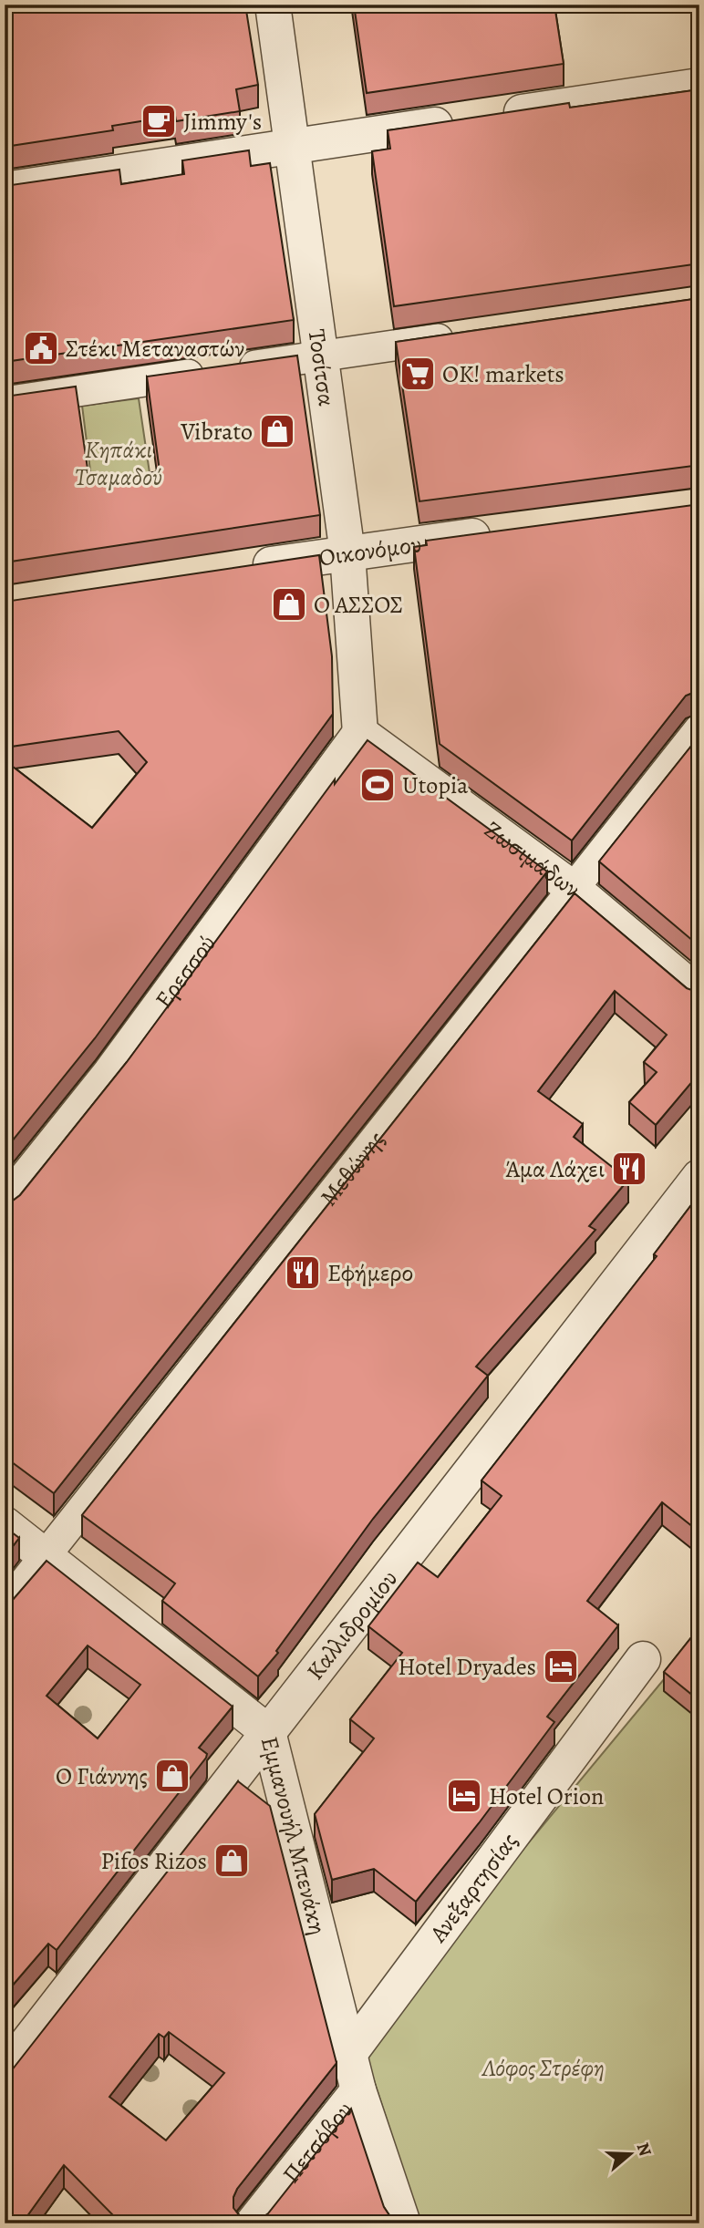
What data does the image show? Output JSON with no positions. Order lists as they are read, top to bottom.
{
  "streets": {
    "street": [
      "Τοσίτσα",
      "Οικονόμου",
      "Ζωσιμάδων",
      "Ερεσσού",
      "Μεθώνης",
      "Καλλιδρομίου",
      "Εμμανουήλ Μπενάκη",
      "Ανεξαρτησίας",
      "Πετσόβου"
    ]
  },
  "crossings": [
    ["Τοσίτσα", "Οικονόμου"],
    ["Τοσίτσα", "Ζωσιμάδων"],
    ["Τοσίτσα", "Ερεσσού"],
    ["Ζωσιμάδων", "Ερεσσού"],
    ["Ζωσιμάδων", "Μεθώνης"],
    ["Μεθώνης", "Εμμανουήλ Μπενάκη"],
    ["Καλλιδρομίου", "Εμμανουήλ Μπενάκη"],
    ["Εμμανουήλ Μπενάκη", "Ανεξαρτησίας"],
    ["Εμμανουήλ Μπενάκη", "Πετσόβου"]
  ],
  "parks": ["Κηπάκι Τσαμαδού", "Λόφος Στρέφη"],
  "places": {
    "cafe": ["Jimmy's"],
    "public building": ["Στέκι Μεταναστών"],
    "supermarket": ["OK! markets"],
    "shop": [
      "Vibrato",
      "Ο ΑΣΣΟΣ",
      "Ο Γιάννης",
      "Pifos Rizos"
    ],
    "sports": ["Utopia"],
    "restaurant": ["Άμα Λάχει", "Εφήμερο"],
    "hotel": ["Hotel Dryades", "Hotel Orion"]
  },
  "north": "right"
}
